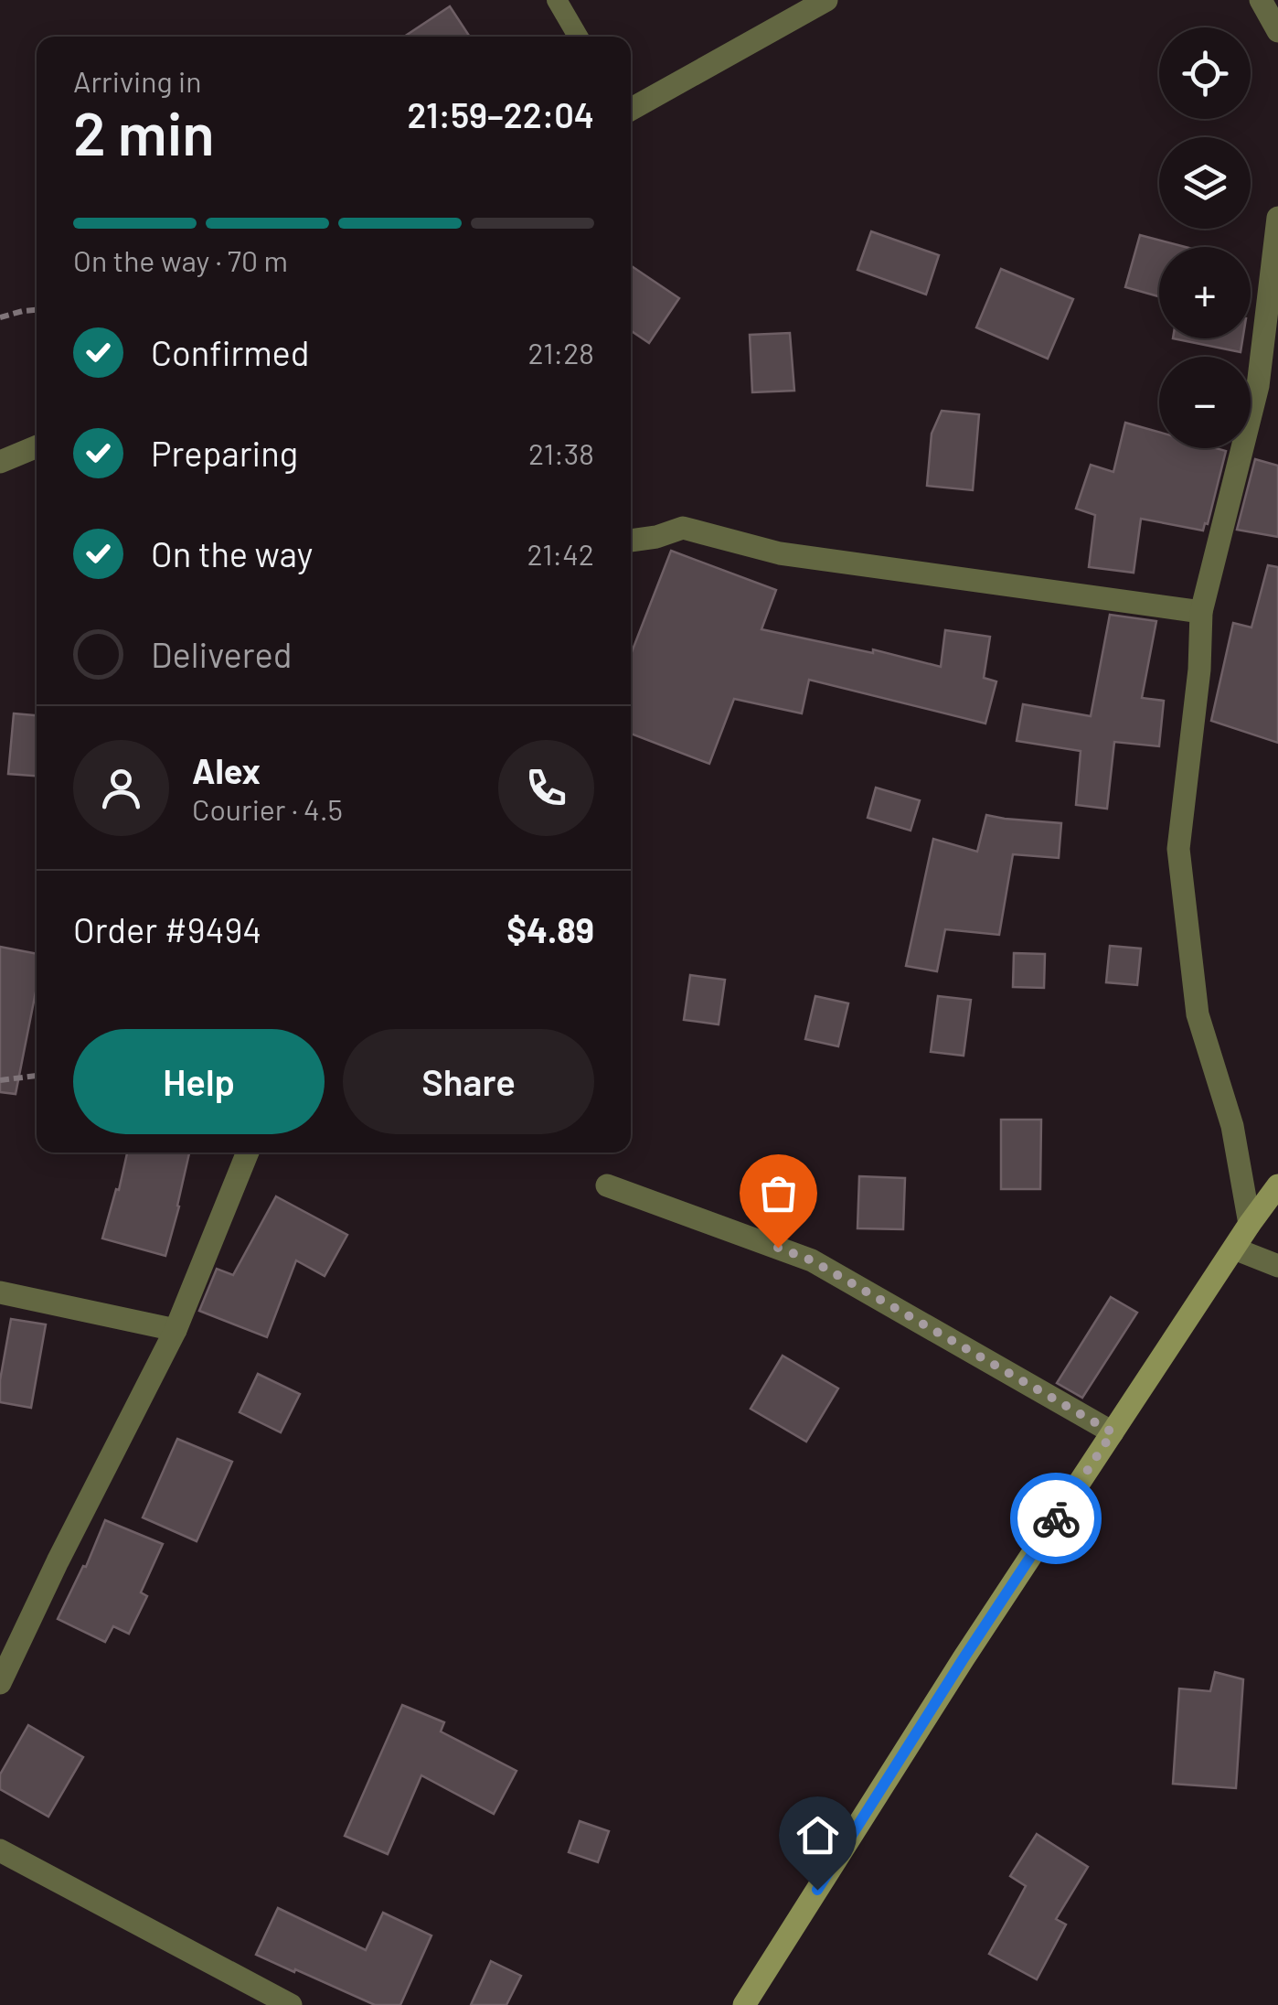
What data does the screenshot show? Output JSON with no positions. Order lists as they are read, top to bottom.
{
  "page": {
    "map_buttons": ["+", "−"],
    "heading": ["2 min", "Arriving in", "21:59–22:04"],
    "panel": [
      "Alex",
      "Courier · 4.5",
      "Order #9494",
      "$4.89"
    ],
    "bar": "On the way · 70 m",
    "list": [
      ["Confirmed", "21:28"],
      ["Preparing", "21:38"],
      ["On the way", "21:42"],
      "Delivered"
    ],
    "buttons": ["Help", "Share"]
  }
}
